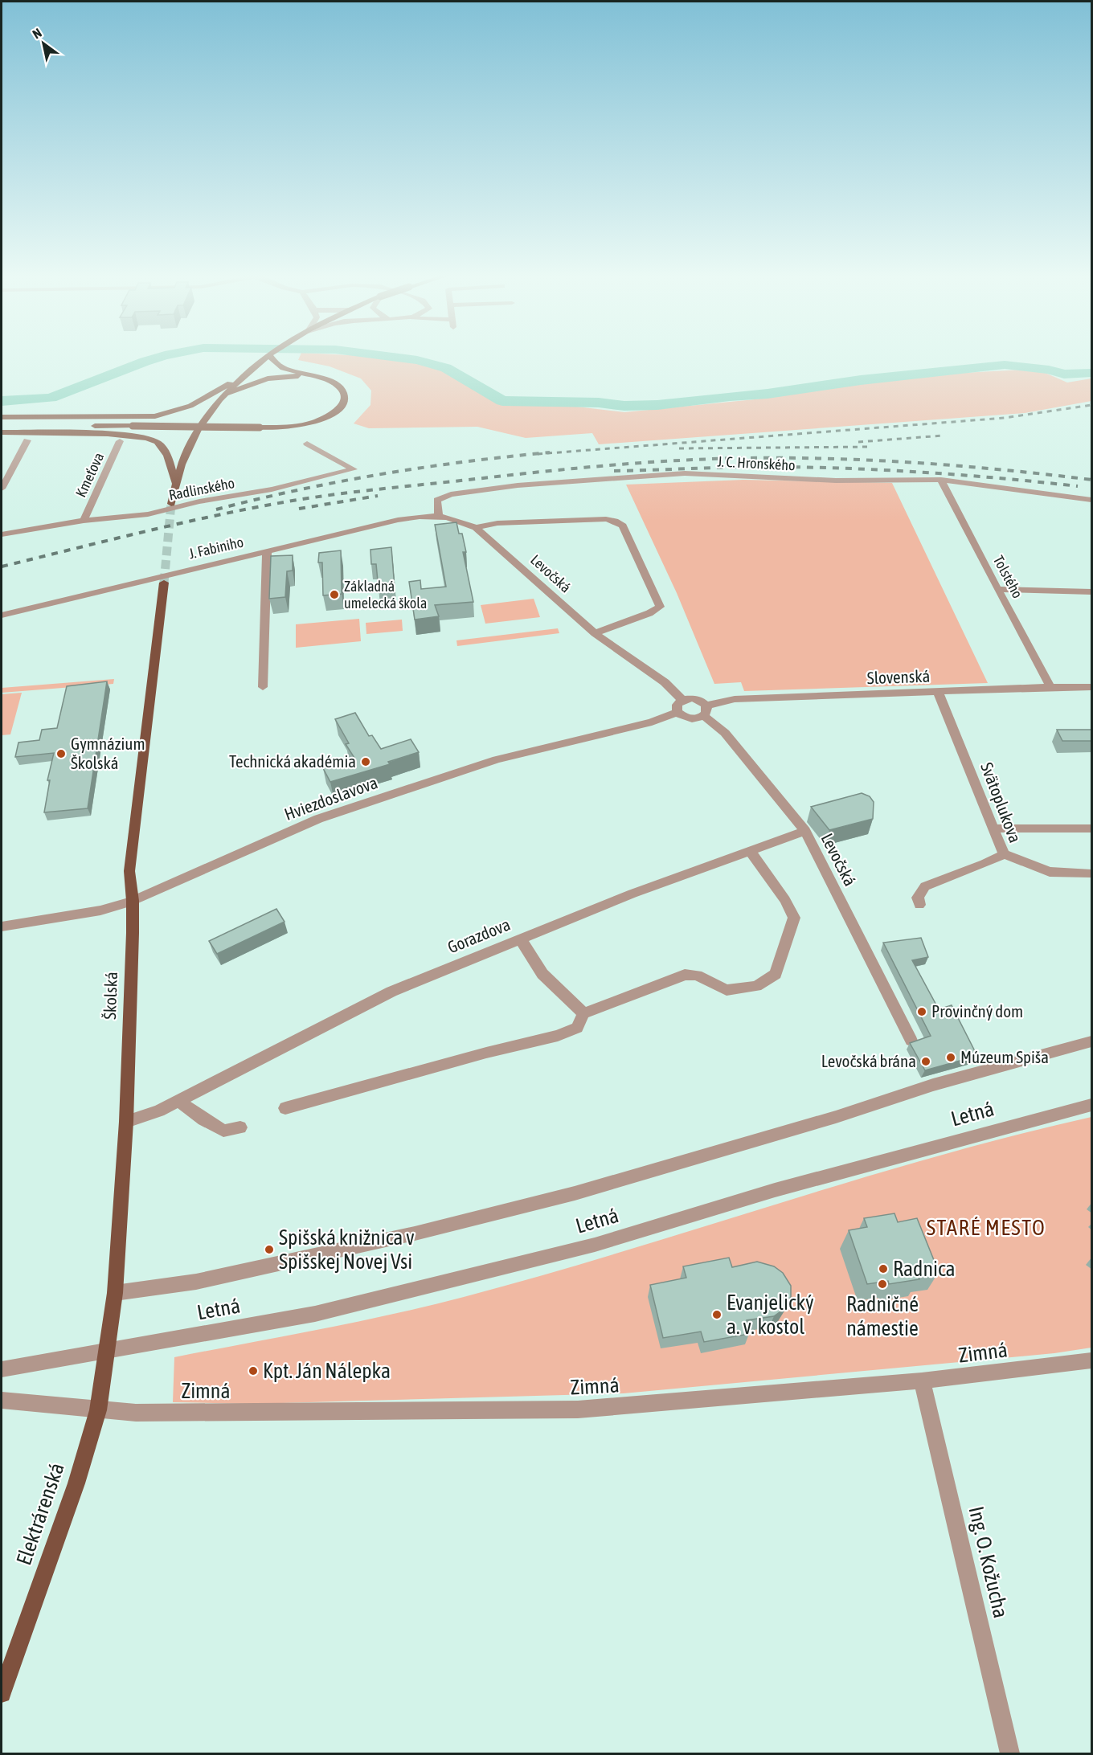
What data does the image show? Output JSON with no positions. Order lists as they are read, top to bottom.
{
  "streets": {
    "main road": ["Školská", "Elektrárenská"],
    "street": [
      "J. C. Hronského",
      "Kmeťova",
      "Radlinského",
      "J. Fabiniho",
      "Levočská",
      "Tolstého",
      "Slovenská",
      "Hviezdoslavova",
      "Svätoplukova",
      "Gorazdova",
      "Letná",
      "Zimná",
      "Ing. O. Kožucha"
    ]
  },
  "crossings": [
    ["J. C. Hronského", "J. Fabiniho"],
    ["J. C. Hronského", "Levočská"],
    ["J. C. Hronského", "Tolstého"],
    ["Kmeťova", "Radlinského"],
    ["J. Fabiniho", "Levočská"],
    ["Levočská", "Slovenská"],
    ["Levočská", "Gorazdova"],
    ["Tolstého", "Slovenská"],
    ["Slovenská", "Svätoplukova"],
    ["Hviezdoslavova", "Školská"],
    ["Gorazdova", "Školská"],
    ["Školská", "Letná"],
    ["Školská", "Zimná"],
    ["Školská", "Elektrárenská"],
    ["Zimná", "Elektrárenská"],
    ["Zimná", "Ing. O. Kožucha"]
  ],
  "districts": ["STARÉ MESTO"],
  "places": [
    "Základná umelecká škola",
    "Gymnázium Školská",
    "Technická akadémia",
    "Provinčný dom",
    "Múzeum Spiša",
    "Levočská brána",
    "Spišská knižnica v Spišskej Novej Vsi",
    "Radnica",
    "Radničné námestie",
    "Evanjelický a. v. kostol",
    "Kpt. Ján Nálepka"
  ],
  "north": "top left"
}
